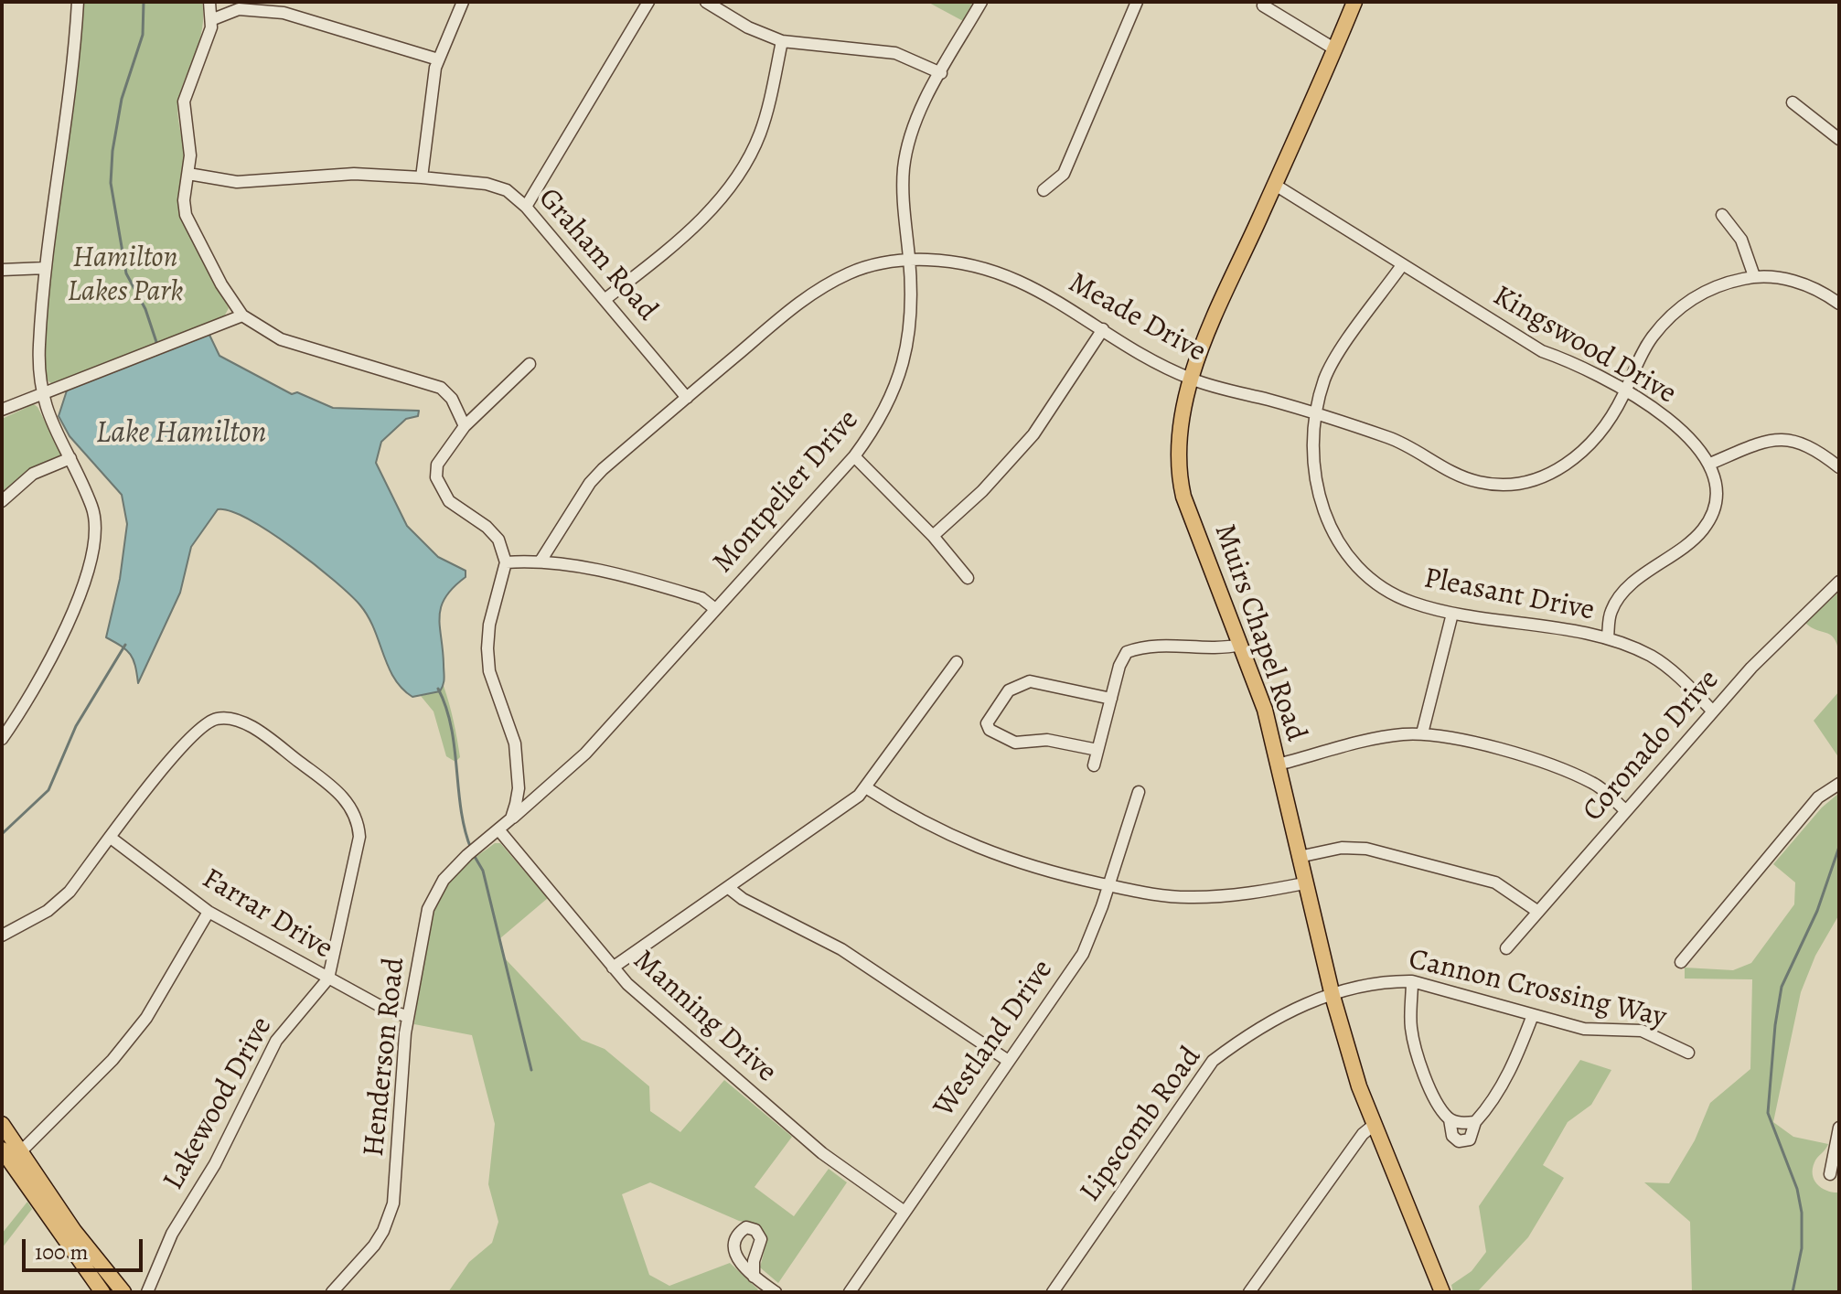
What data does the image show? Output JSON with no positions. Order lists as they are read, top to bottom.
{
  "streets": {
    "main road": ["Muirs Chapel Road"],
    "street": [
      "Graham Road",
      "Meade Drive",
      "Kingswood Drive",
      "Montpelier Drive",
      "Pleasant Drive",
      "Coronado Drive",
      "Farrar Drive",
      "Cannon Crossing Way",
      "Manning Drive",
      "Westland Drive",
      "Henderson Road",
      "Lakewood Drive",
      "Lipscomb Road"
    ]
  },
  "crossings": [
    ["Graham Road", "Meade Drive"],
    ["Meade Drive", "Kingswood Drive"],
    ["Meade Drive", "Montpelier Drive"],
    ["Meade Drive", "Pleasant Drive"],
    ["Meade Drive", "Muirs Chapel Road"],
    ["Kingswood Drive", "Pleasant Drive"],
    ["Kingswood Drive", "Muirs Chapel Road"],
    ["Montpelier Drive", "Henderson Road"],
    ["Pleasant Drive", "Coronado Drive"],
    ["Muirs Chapel Road", "Cannon Crossing Way"],
    ["Muirs Chapel Road", "Lipscomb Road"],
    ["Farrar Drive", "Henderson Road"],
    ["Farrar Drive", "Lakewood Drive"],
    ["Cannon Crossing Way", "Lipscomb Road"],
    ["Manning Drive", "Westland Drive"],
    ["Manning Drive", "Henderson Road"]
  ],
  "water": ["Lake Hamilton"],
  "parks": ["Hamilton Lakes Park"],
  "scale_bar": "100 m"
}
